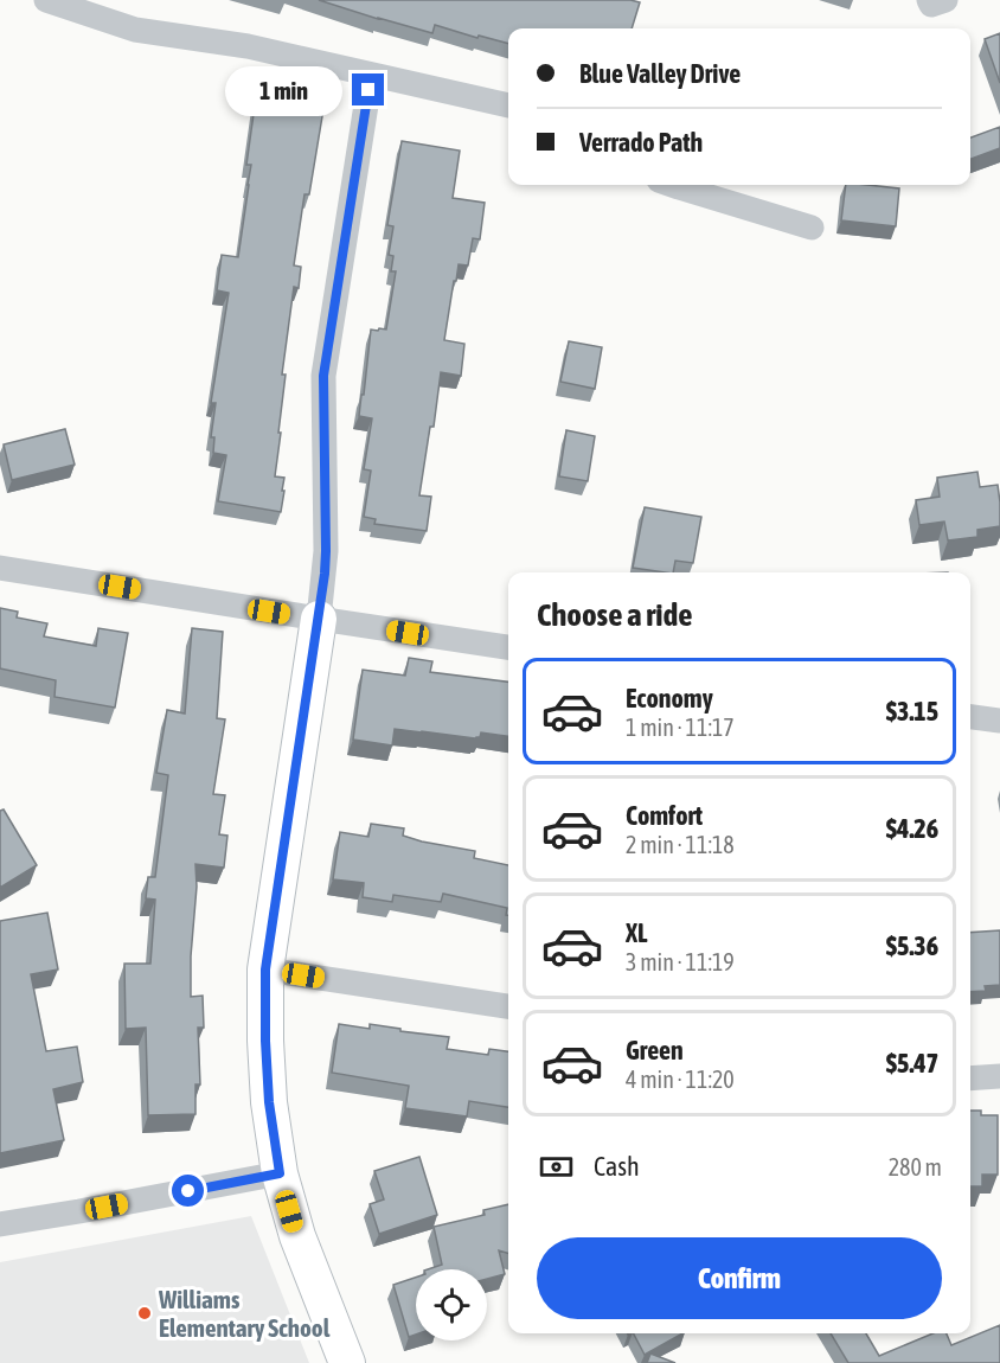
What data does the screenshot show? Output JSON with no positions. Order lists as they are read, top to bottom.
{
  "places": ["Williams Elementary School"],
  "page": {
    "banner": ["Blue Valley Drive", "Verrado Path"],
    "bubble": "1 min",
    "heading": "Choose a ride",
    "list": [
      {
        "name": "Economy",
        "note": "1 min · 11:17",
        "value": "$3.15"
      },
      {
        "name": "Comfort",
        "note": "2 min · 11:18",
        "value": "$4.26"
      },
      {
        "name": "XL",
        "note": "3 min · 11:19",
        "value": "$5.36"
      },
      {
        "name": "Green",
        "note": "4 min · 11:20",
        "value": "$5.47"
      }
    ],
    "pay": ["Cash", "280 m"],
    "buttons": "Confirm"
  }
}
